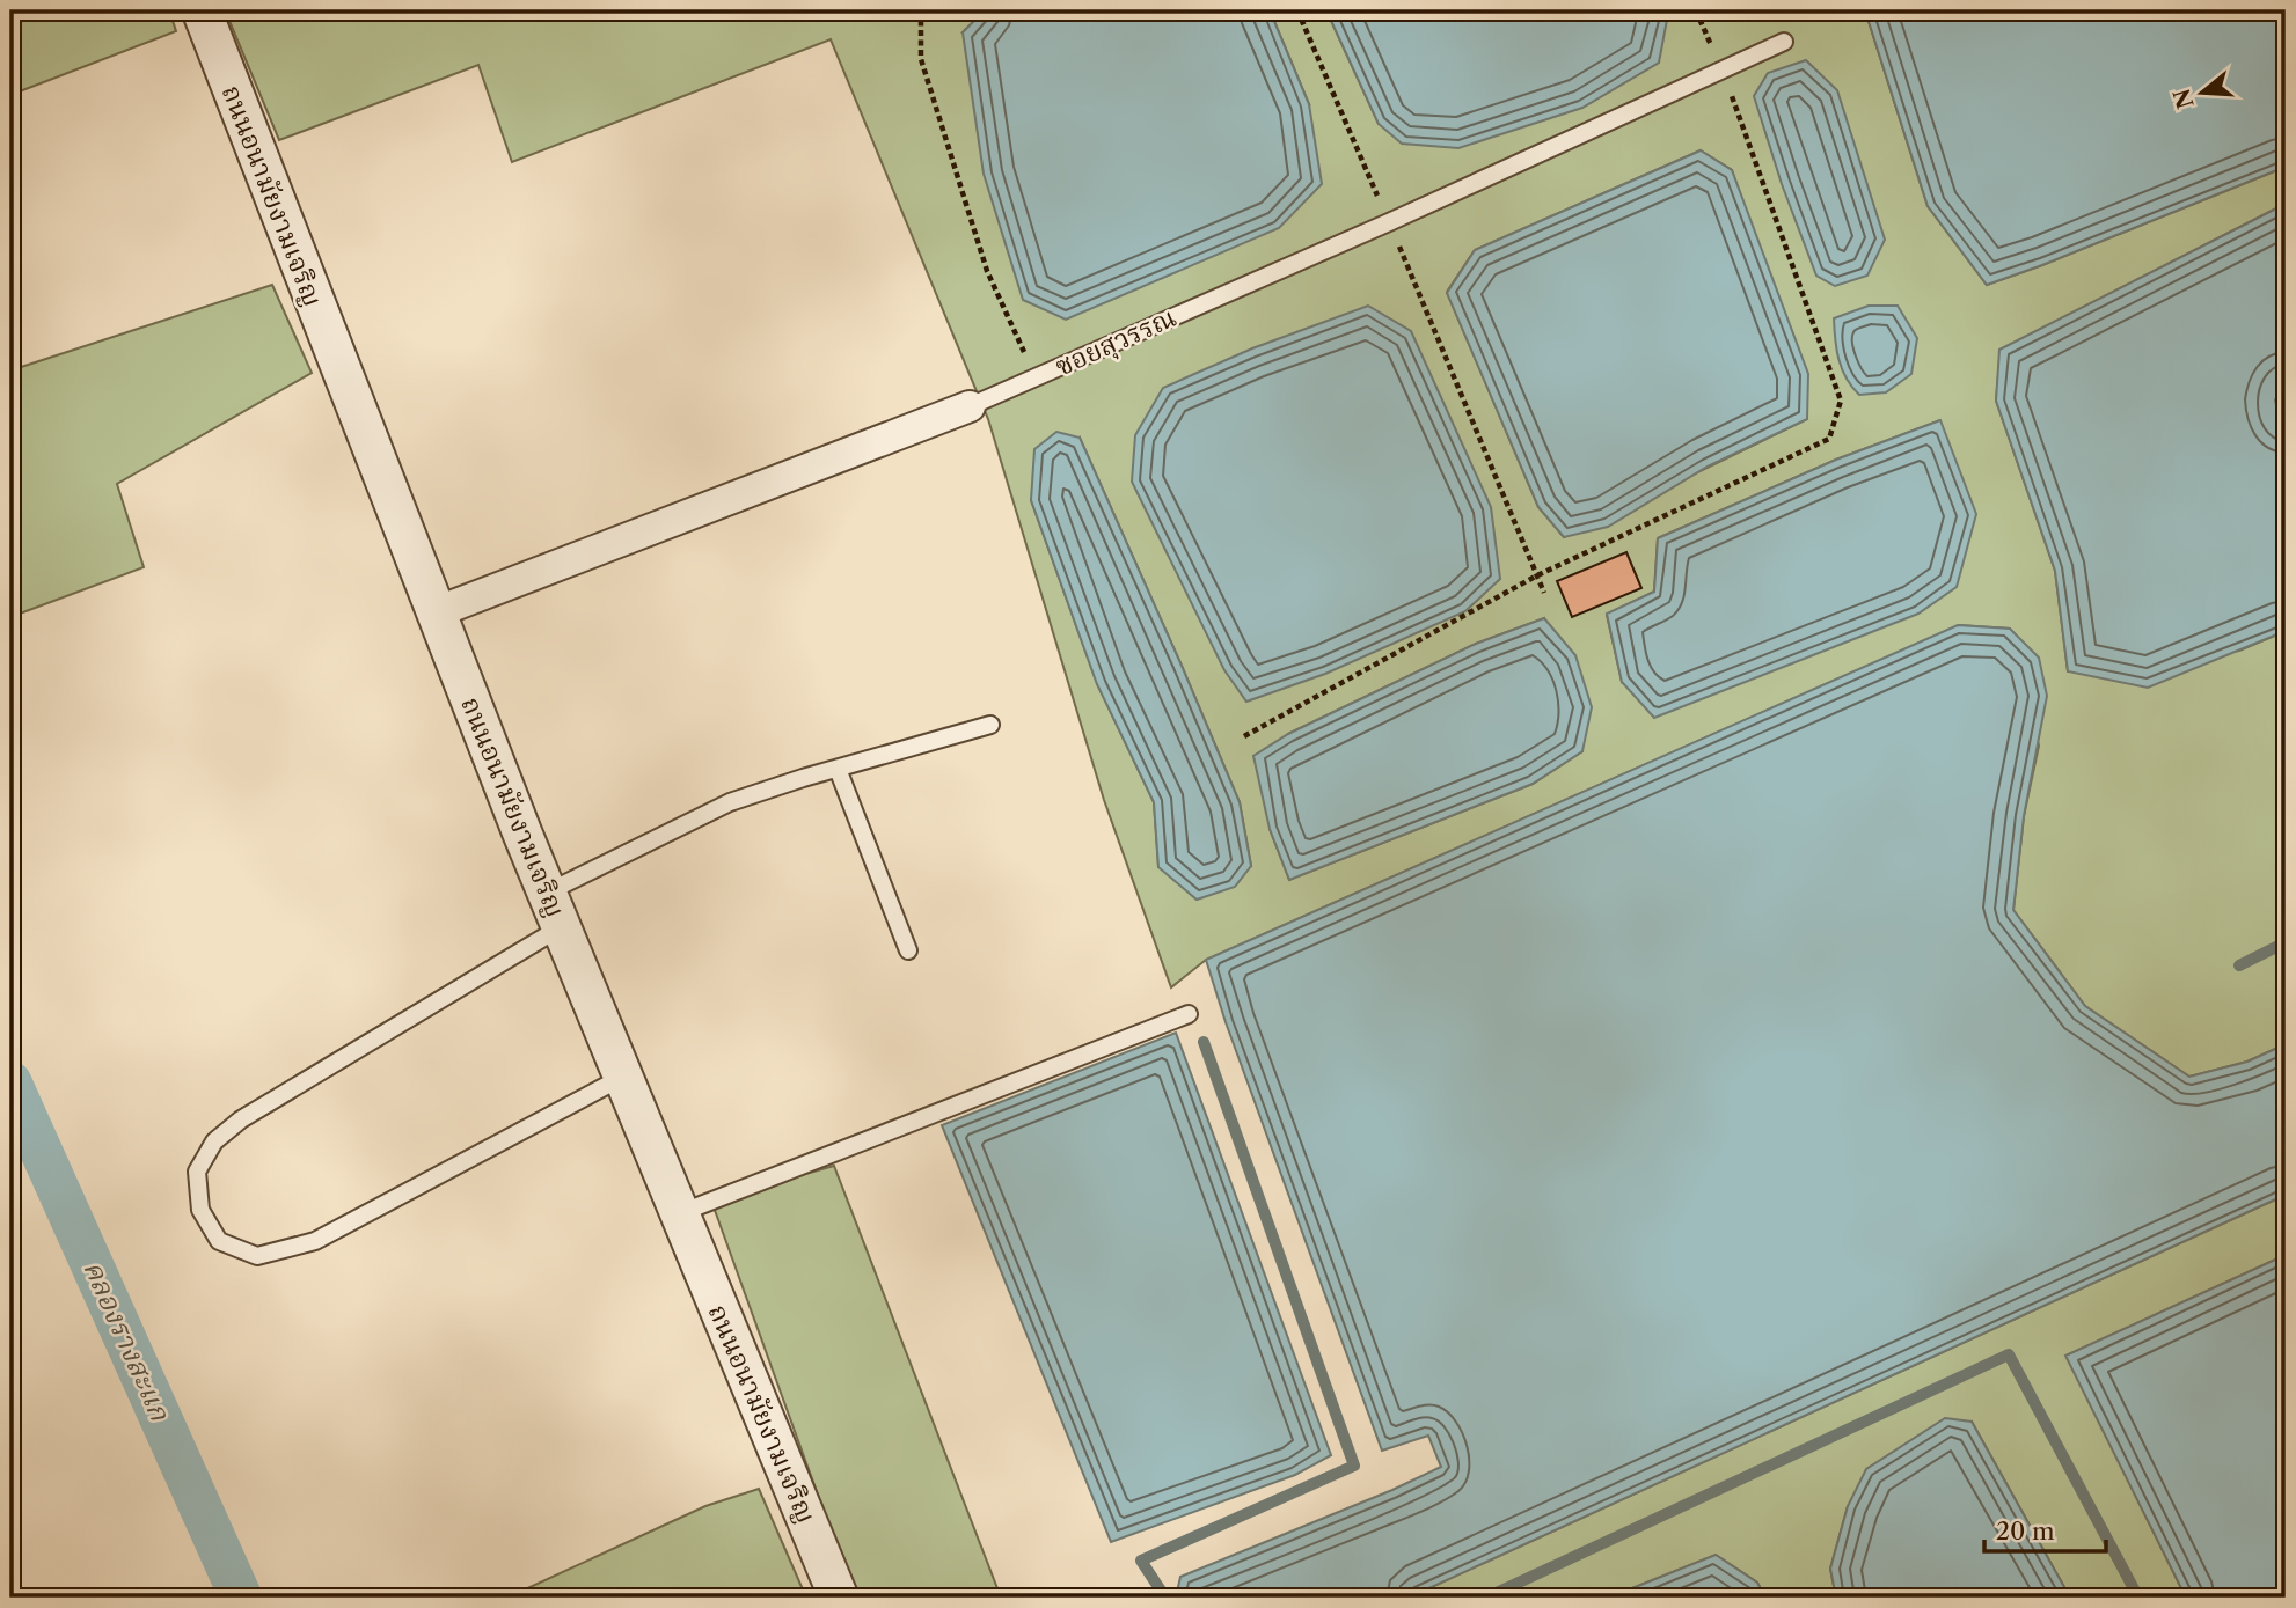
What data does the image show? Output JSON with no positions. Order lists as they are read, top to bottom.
{
  "streets": {
    "street": ["ถนนอนามัยงามเจริญ", "ซอยสุวรรณ"]
  },
  "crossings": [
    ["ถนนอนามัยงามเจริญ", "ซอยสุวรรณ"]
  ],
  "water": ["คลองรางสะแก"],
  "scale_bar": "20 m",
  "north": "left"
}
